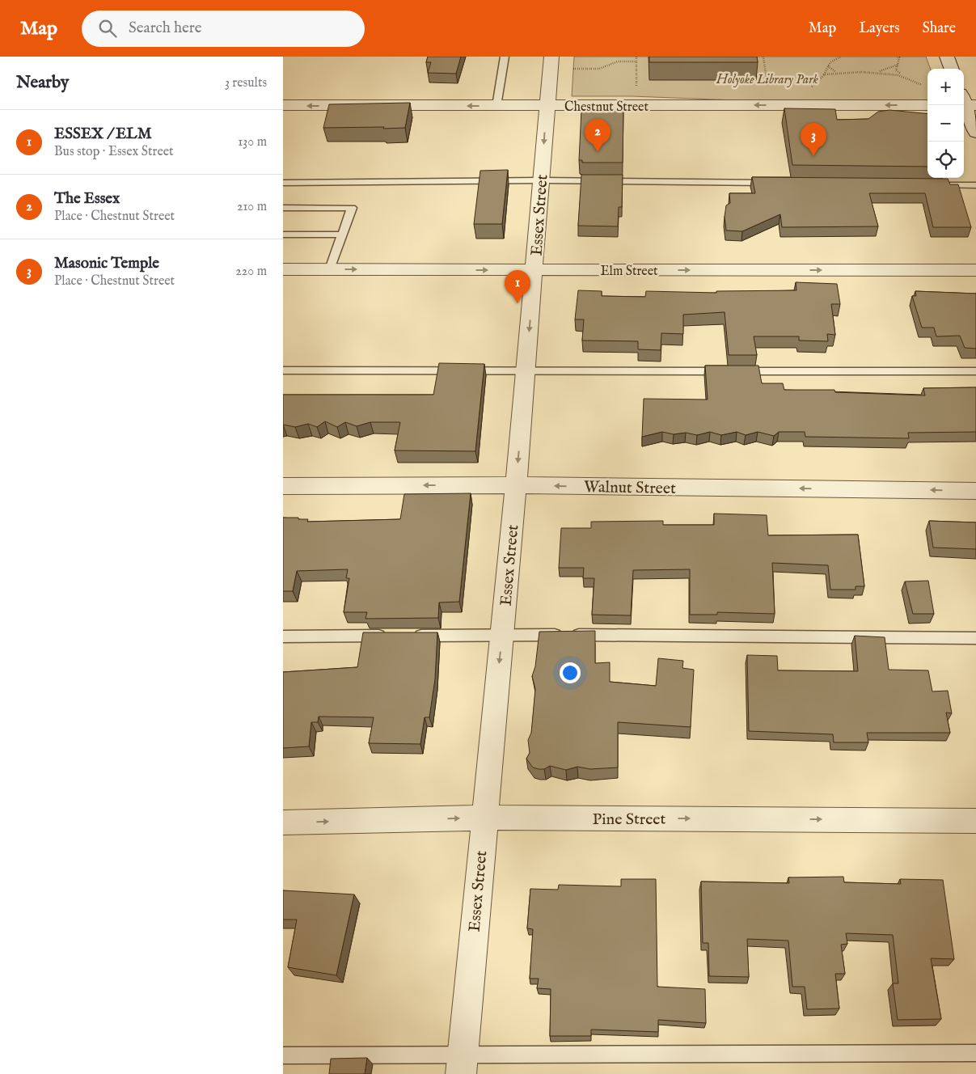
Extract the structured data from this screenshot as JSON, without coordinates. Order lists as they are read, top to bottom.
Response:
{
  "streets": {
    "street": [
      "Chestnut Street",
      "Essex Street",
      "Elm Street",
      "Walnut Street",
      "Pine Street"
    ]
  },
  "crossings": [
    ["Chestnut Street", "Essex Street"],
    ["Essex Street", "Elm Street"],
    ["Essex Street", "Walnut Street"],
    ["Essex Street", "Pine Street"]
  ],
  "one_way": [
    "Chestnut Street",
    "Essex Street",
    "Elm Street",
    "Walnut Street",
    "Pine Street"
  ],
  "parks": ["Holyoke Library Park"],
  "page": {
    "header": "Map",
    "search": "Search here",
    "nav": ["Map", "Layers", "Share"],
    "heading": ["Nearby", "3 results"],
    "map_buttons": ["+", "−"],
    "list": [
      {
        "mark": "1",
        "name": "ESSEX / ELM",
        "note": "Bus stop · Essex Street",
        "value": "130 m"
      },
      {
        "mark": "2",
        "name": "The Essex",
        "note": "Place · Chestnut Street",
        "value": "210 m"
      },
      {
        "mark": "3",
        "name": "Masonic Temple",
        "note": "Place · Chestnut Street",
        "value": "220 m"
      }
    ],
    "pins": ["2", "3", "1"]
  }
}
